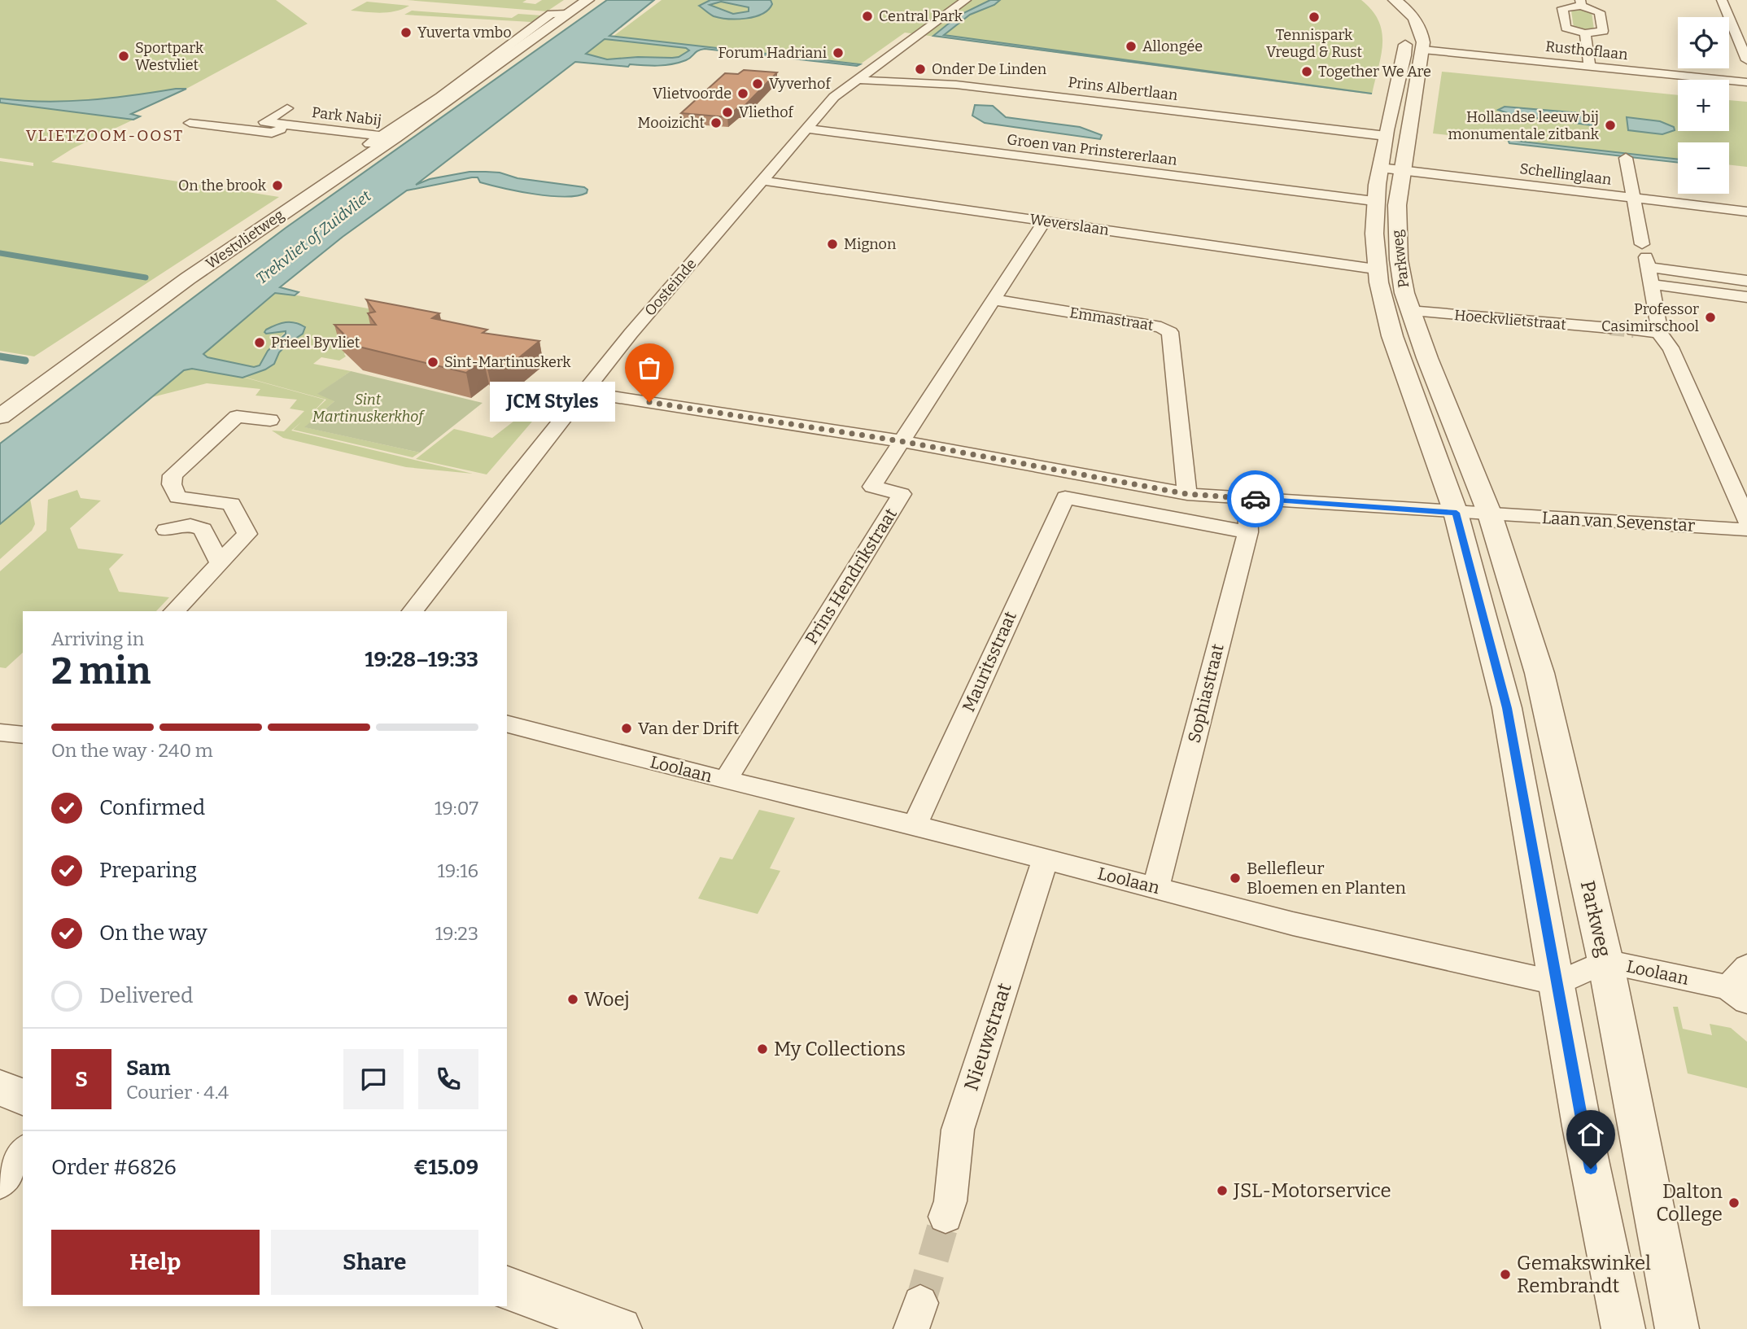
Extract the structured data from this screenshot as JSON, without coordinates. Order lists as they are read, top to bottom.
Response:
{
  "streets": {
    "street": [
      "Rusthoflaan",
      "Prins Albertlaan",
      "Park Nabij",
      "Groen van Prinstererlaan",
      "Schellinglaan",
      "Weverslaan",
      "Westvlietweg",
      "Parkweg",
      "Oosteinde",
      "Emmastraat",
      "Hoeckvlietstraat",
      "Laan van Sevenstar",
      "Prins Hendrikstraat",
      "Mauritsstraat",
      "Sophiastraat",
      "Loolaan",
      "Nieuwstraat"
    ]
  },
  "crossings": [
    ["Rusthoflaan", "Parkweg"],
    ["Prins Albertlaan", "Parkweg"],
    ["Prins Albertlaan", "Oosteinde"],
    ["Park Nabij", "Westvlietweg"],
    ["Groen van Prinstererlaan", "Parkweg"],
    ["Groen van Prinstererlaan", "Oosteinde"],
    ["Schellinglaan", "Parkweg"],
    ["Weverslaan", "Parkweg"],
    ["Weverslaan", "Oosteinde"],
    ["Weverslaan", "Prins Hendrikstraat"],
    ["Parkweg", "Hoeckvlietstraat"],
    ["Parkweg", "Laan van Sevenstar"],
    ["Parkweg", "Loolaan"],
    ["Emmastraat", "Prins Hendrikstraat"],
    ["Prins Hendrikstraat", "Loolaan"],
    ["Mauritsstraat", "Sophiastraat"],
    ["Mauritsstraat", "Loolaan"],
    ["Sophiastraat", "Loolaan"],
    ["Loolaan", "Nieuwstraat"]
  ],
  "districts": ["VLIETZOOM-OOST"],
  "water": ["Trekvliet of Zuidvliet"],
  "parks": ["Sint Martinuskerkhof"],
  "places": [
    "Central Park",
    "Tennispark Vreugd & Rust",
    "Yuverta vmbo",
    "Allongée",
    "Forum Hadriani",
    "Sportpark Westvliet",
    "Onder De Linden",
    "Together We Are",
    "Vyverhof",
    "Vlietvoorde",
    "Vliethof",
    "Mooizicht",
    "Hollandse leeuw bij monumentale zitbank",
    "On the brook",
    "Mignon",
    "Professor Casimirschool",
    "Prieel Byvliet",
    "Sint-Martinuskerk",
    "JCM Styles",
    "Van der Drift",
    "Bellefleur Bloemen en Planten",
    "Woej",
    "My Collections",
    "JSL-Motorservice",
    "Dalton College",
    "Gemakswinkel Rembrandt"
  ],
  "page": {
    "map_buttons": ["+", "−"],
    "bubble": "JCM Styles",
    "heading": ["2 min", "Arriving in", "19:28–19:33"],
    "panel": [
      "Sam",
      "Courier · 4.4",
      "Order #6826",
      "€15.09"
    ],
    "bar": "On the way · 240 m",
    "list": [
      ["Confirmed", "19:07"],
      ["Preparing", "19:16"],
      ["On the way", "19:23"],
      "Delivered"
    ],
    "round": "S",
    "buttons": ["Help", "Share"]
  }
}
